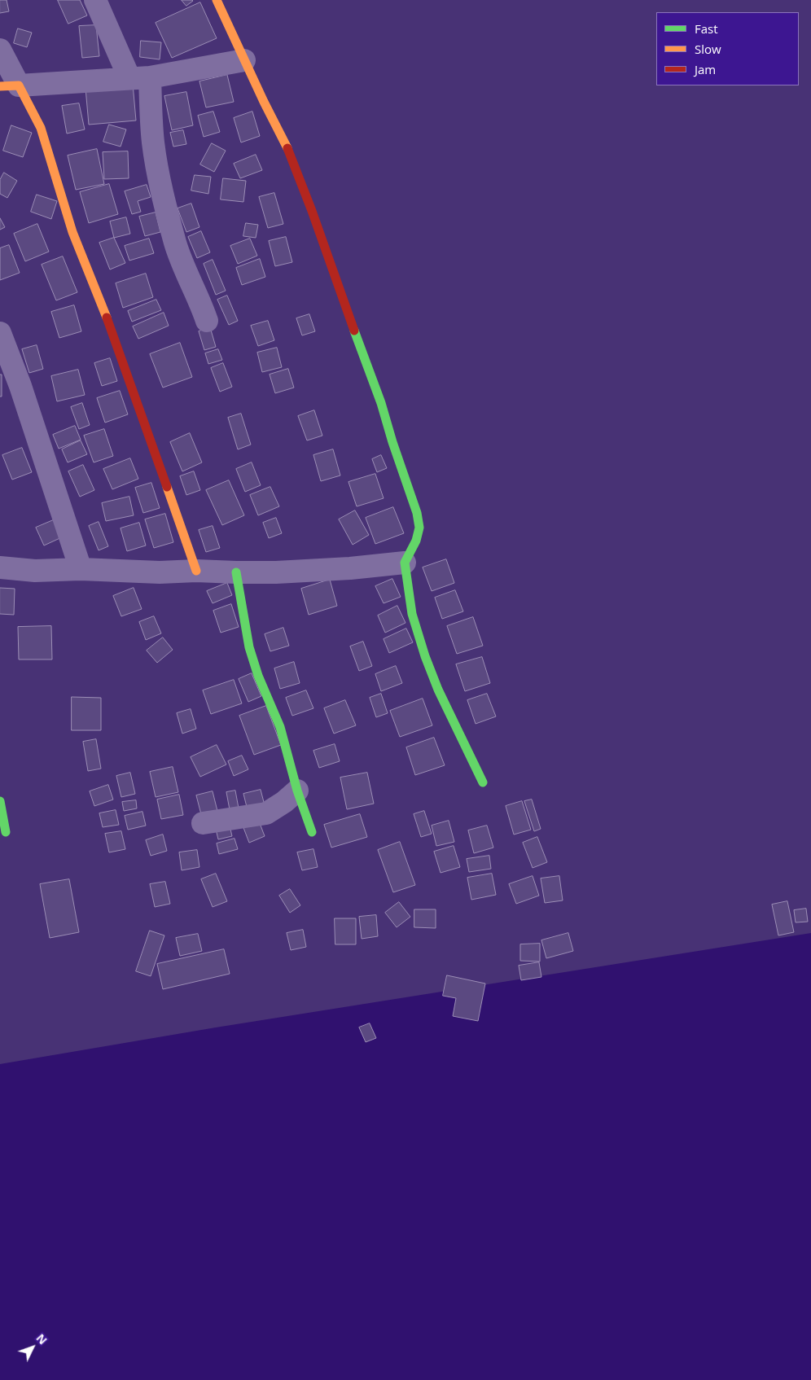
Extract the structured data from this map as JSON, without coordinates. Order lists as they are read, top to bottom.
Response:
{
  "legend": ["Fast", "Slow", "Jam"],
  "north": "top right"
}
